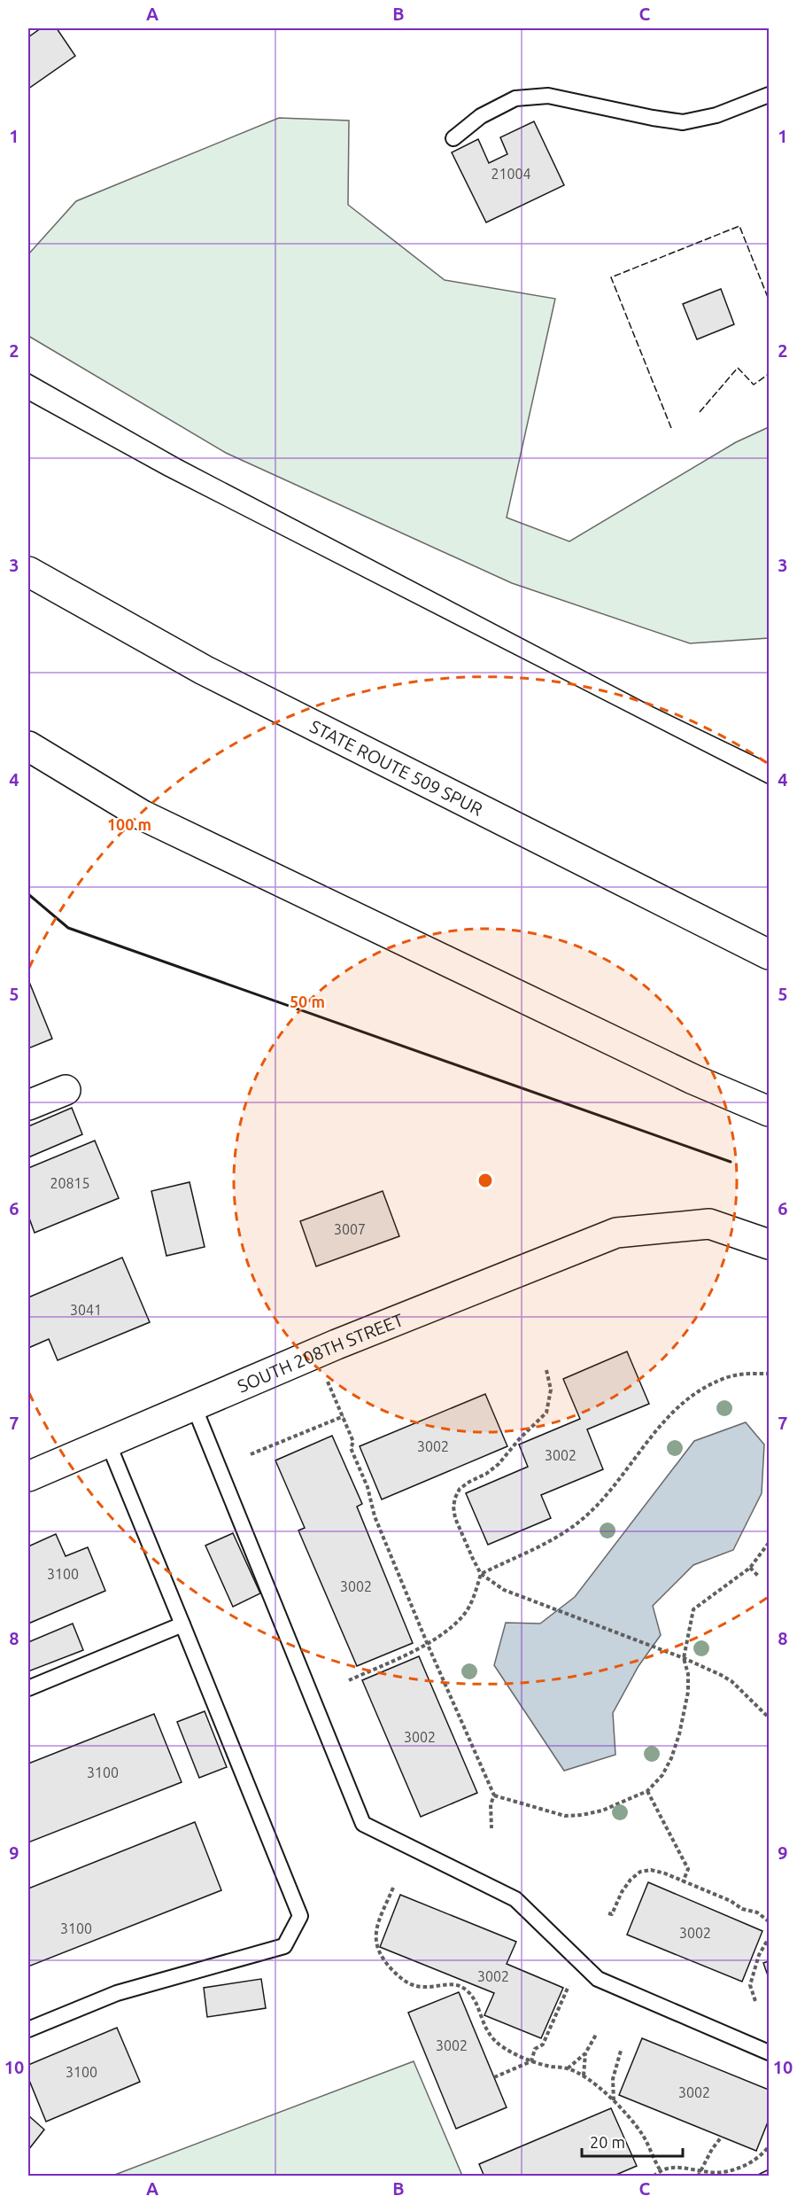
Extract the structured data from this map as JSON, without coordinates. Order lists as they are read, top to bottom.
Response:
{
  "streets": {
    "main road": ["STATE ROUTE 509 SPUR", "SOUTH 208TH STREET"]
  },
  "house_numbers": [
    "21004",
    "20815",
    "3007",
    "3041",
    "3002",
    "3002",
    "3100",
    "3002",
    "3002",
    "3100",
    "3100",
    "3002",
    "3002",
    "3002",
    "3100",
    "3002"
  ],
  "scale_bar": "20 m",
  "grid": {
    "columns": ["A", "B", "C"],
    "rows": [
      "1",
      "2",
      "3",
      "4",
      "5",
      "6",
      "7",
      "8",
      "9",
      "10"
    ]
  },
  "rings": ["100 m", "50 m"]
}
